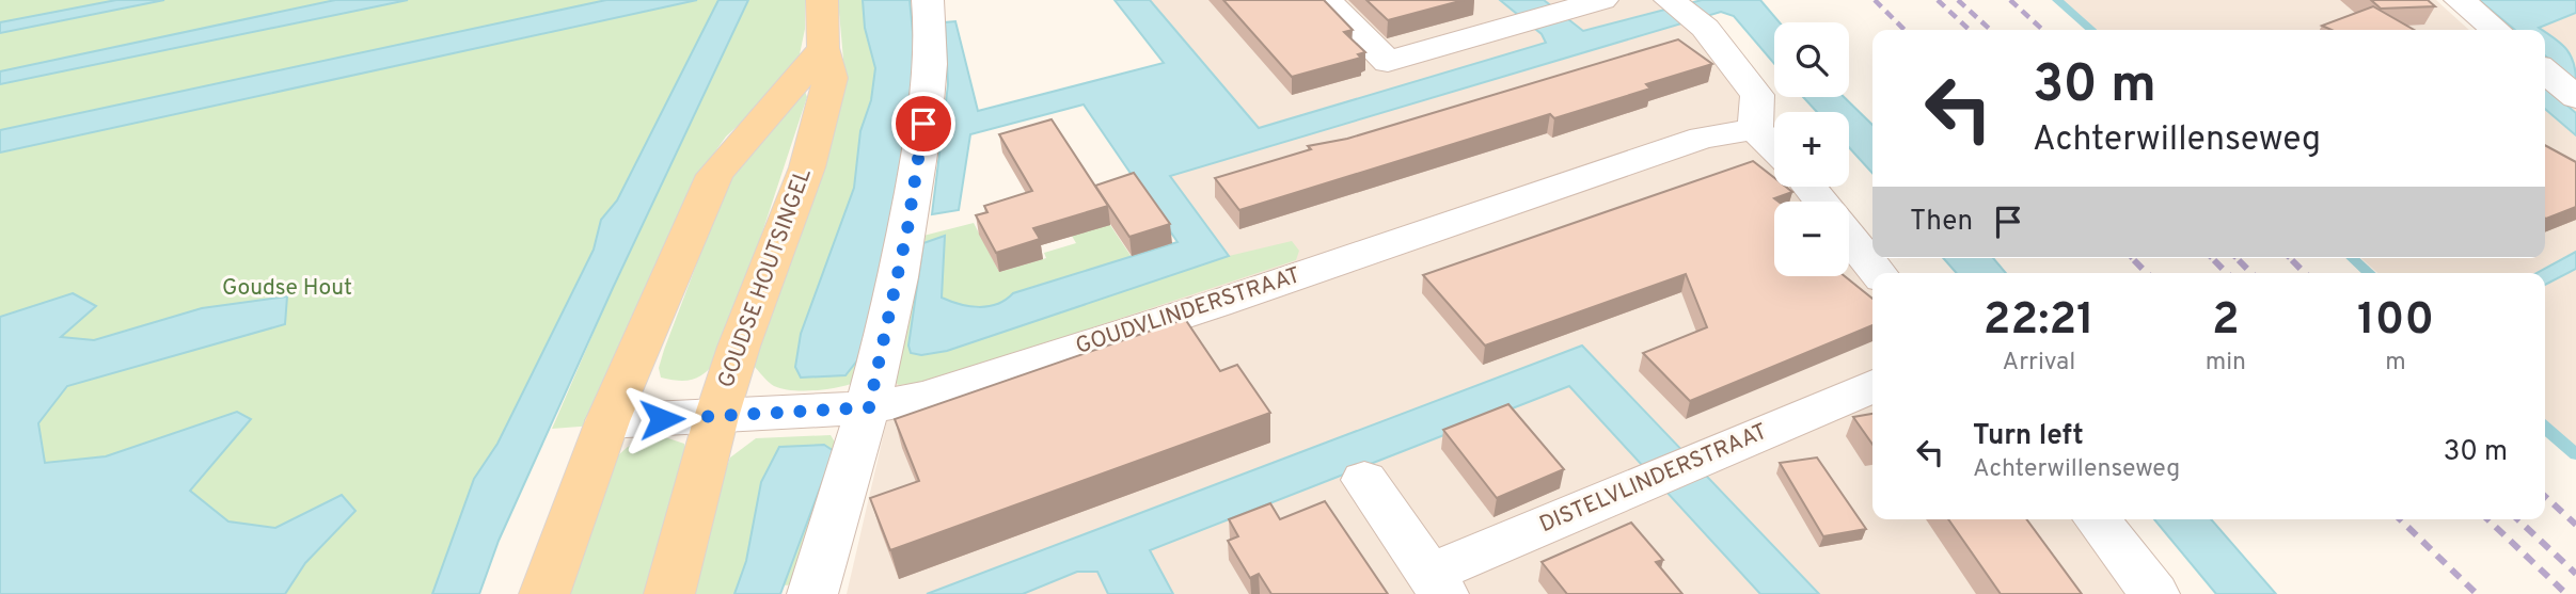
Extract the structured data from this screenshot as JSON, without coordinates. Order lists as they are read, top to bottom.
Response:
{
  "streets": {
    "main road": ["GOUDSE HOUTSINGEL"],
    "street": ["GOUDVLINDERSTRAAT", "DISTELVLINDERSTRAAT"]
  },
  "crossings": [
    ["GOUDSE HOUTSINGEL", "GOUDVLINDERSTRAAT"]
  ],
  "parks": ["Goudse Hout"],
  "page": {
    "map_buttons": ["+", "−"],
    "turn": ["30 m", "Achterwillenseweg"],
    "then": "Then",
    "eta": [
      "22:21",
      "Arrival",
      "2",
      "min",
      "100",
      "m"
    ],
    "list": [
      {
        "name": "Turn left",
        "note": "Achterwillenseweg",
        "value": "30 m"
      }
    ]
  }
}
